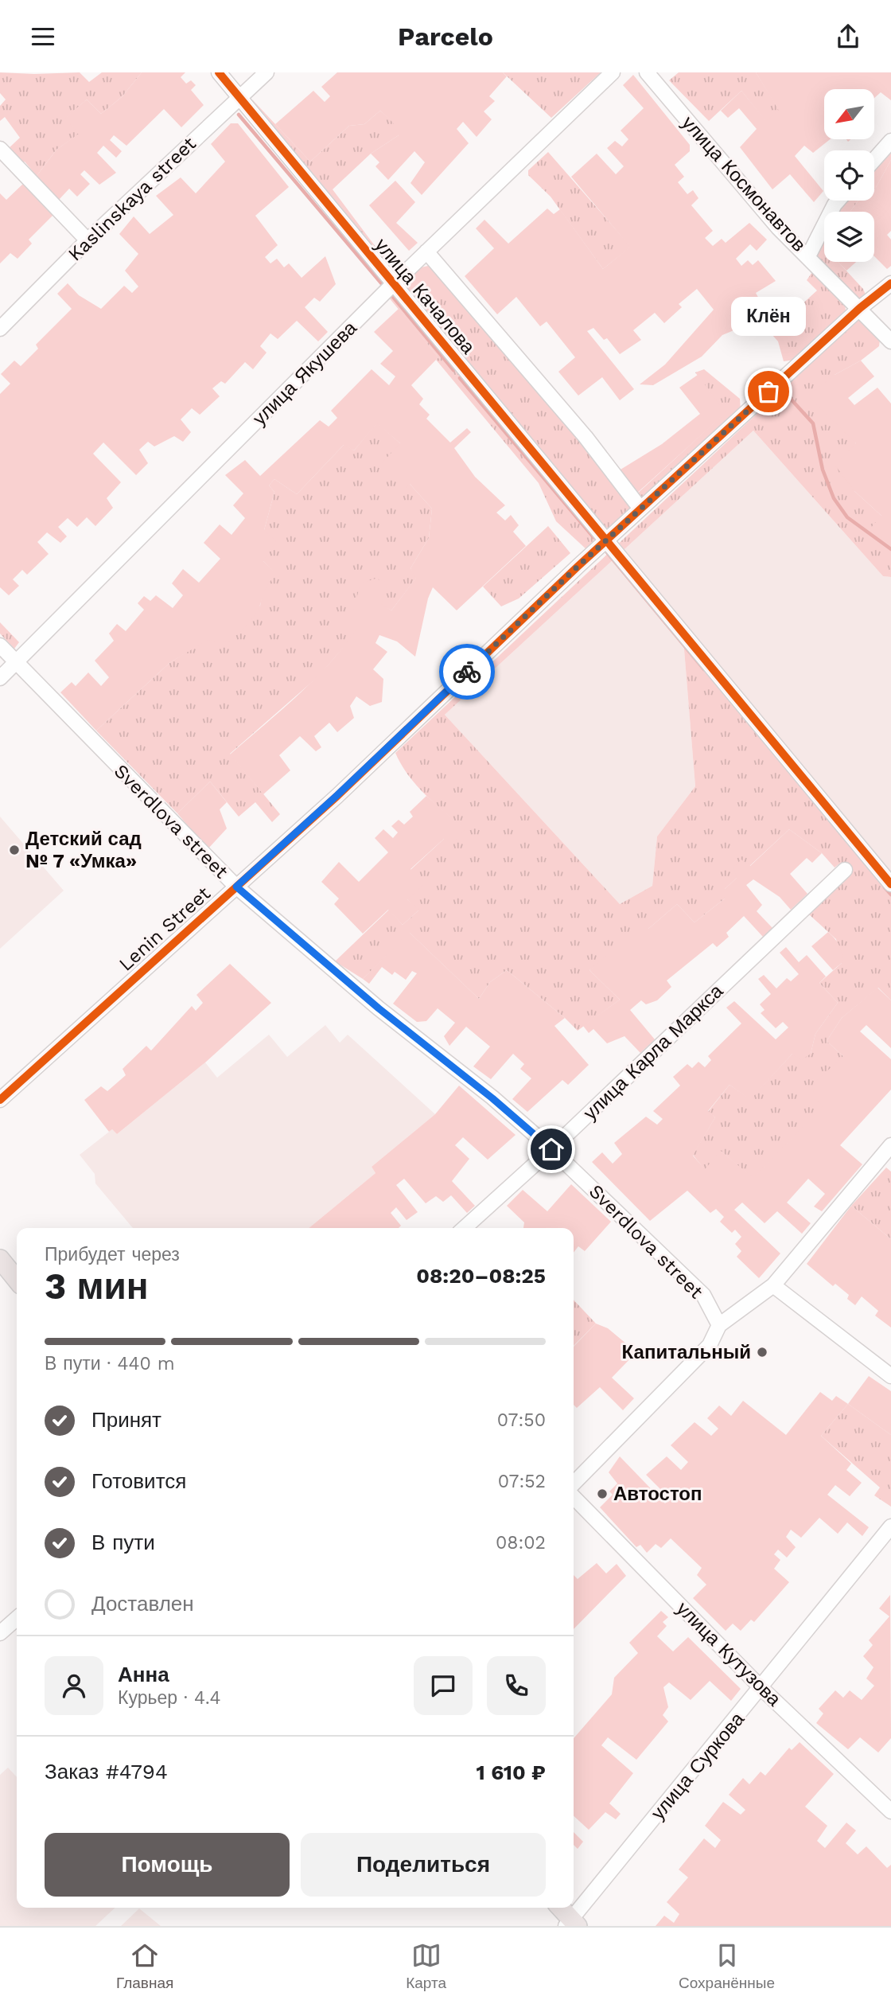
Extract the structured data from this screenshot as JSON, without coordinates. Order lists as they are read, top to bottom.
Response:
{
  "streets": {
    "street": [
      "улица Космонавтов",
      "Kaslinskaya street",
      "улица Качалова",
      "улица Якушева",
      "Sverdlova street",
      "Lenin Street",
      "улица Карла Маркса",
      "улица Кутузова",
      "улица Суркова"
    ]
  },
  "crossings": [
    ["улица Космонавтов", "Lenin Street"],
    ["Kaslinskaya street", "улица Качалова"],
    ["улица Качалова", "улица Якушева"],
    ["улица Качалова", "Lenin Street"],
    ["улица Якушева", "Sverdlova street"],
    ["Sverdlova street", "Lenin Street"],
    ["Sverdlova street", "улица Карла Маркса"],
    ["улица Кутузова", "улица Суркова"]
  ],
  "places": [
    "Клён",
    "Детский сад № 7 «Умка»",
    "Капитальный",
    "Автостоп"
  ],
  "north": "bottom left",
  "page": {
    "header": "Parcelo",
    "bubble": "Клён",
    "heading": ["3 мин", "Прибудет через", "08:20–08:25"],
    "panel": [
      "Анна",
      "Курьер · 4.4",
      "Заказ #4794",
      "1 610 ₽"
    ],
    "bar": "В пути · 440 m",
    "list": [
      ["Принят", "07:50"],
      ["Готовится", "07:52"],
      ["В пути", "08:02"],
      "Доставлен"
    ],
    "buttons": ["Помощь", "Поделиться"],
    "tabs": ["Главная", "Карта", "Сохранённые"]
  }
}
